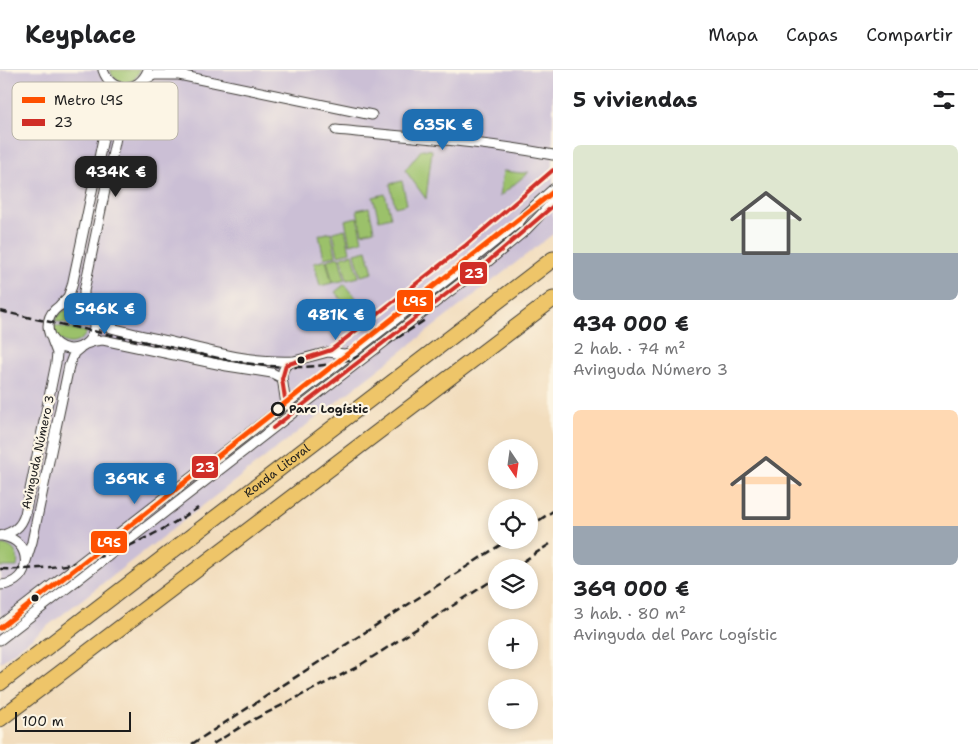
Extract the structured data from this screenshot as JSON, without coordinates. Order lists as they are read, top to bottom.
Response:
{
  "streets": {
    "highway": ["Ronda Litoral"],
    "street": ["Avinguda Número 3"]
  },
  "places": ["Parc Logístic"],
  "lines": ["transit line 23", "metro line L9S"],
  "legend": ["Metro L9S", "23"],
  "scale_bar": "100 m",
  "north": "bottom",
  "page": {
    "header": "Keyplace",
    "nav": ["Mapa", "Capas", "Compartir"],
    "heading": "5 viviendas",
    "price": [
      "635K €",
      "434K €",
      "546K €",
      "481K €",
      "369K €"
    ],
    "list": [
      {
        "name": "434 000 €",
        "note": "2 hab. · 74 m² · Avinguda Número 3"
      },
      {
        "name": "369 000 €",
        "note": "3 hab. · 80 m² · Avinguda del Parc Logístic"
      }
    ],
    "map_buttons": ["+", "−"],
    "scale": "100 m"
  }
}
